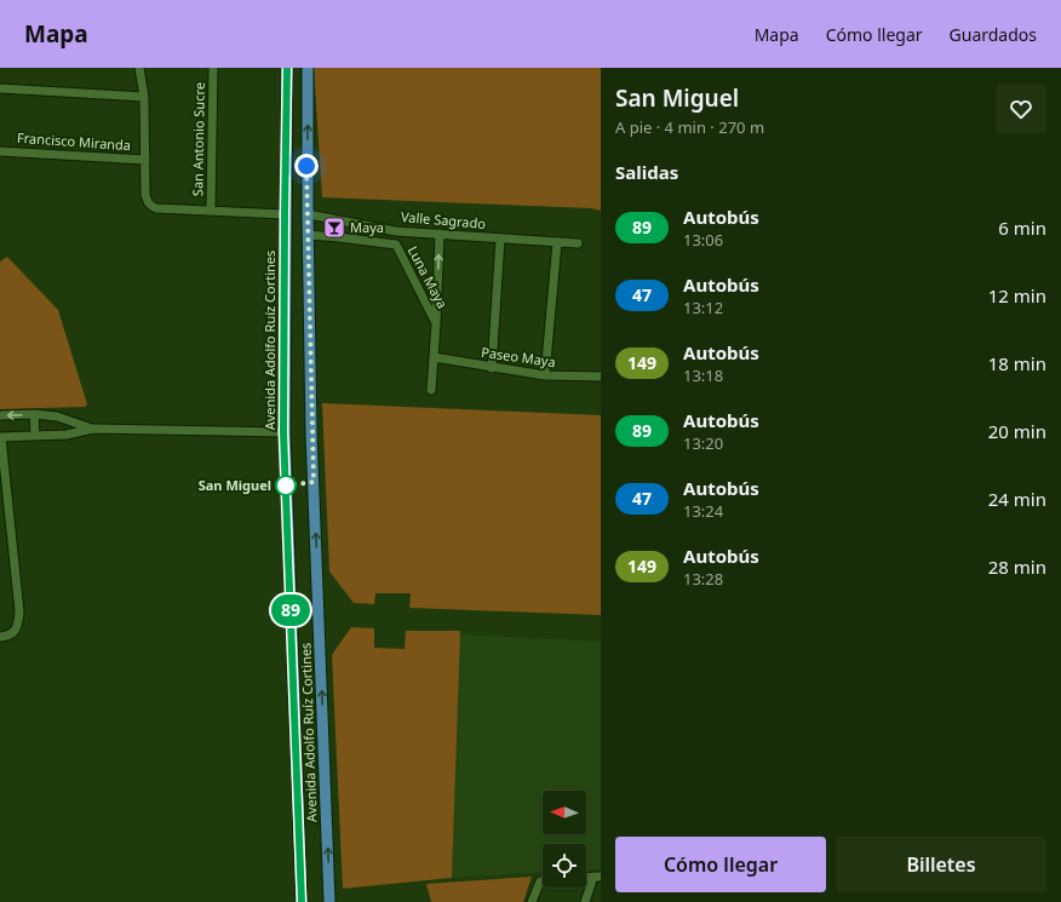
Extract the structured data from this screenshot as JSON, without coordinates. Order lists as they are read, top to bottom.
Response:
{
  "streets": {
    "main road": ["Avenida Adolfo Ruíz Cortines"],
    "street": [
      "San Antonio Sucre",
      "Francisco Miranda",
      "Valle Sagrado",
      "Luna Maya",
      "Paseo Maya"
    ]
  },
  "crossings": [
    ["Valle Sagrado", "Luna Maya"],
    ["Valle Sagrado", "Avenida Adolfo Ruíz Cortines"],
    ["Luna Maya", "Avenida Adolfo Ruíz Cortines"],
    ["Luna Maya", "Paseo Maya"]
  ],
  "places": {
    "bar": ["Maya"],
    "other": ["San Miguel"]
  },
  "lines": ["bus line 89"],
  "north": "left",
  "page": {
    "header": "Mapa",
    "nav": ["Mapa", "Cómo llegar", "Guardados"],
    "on_map": "89",
    "heading": [
      ["San Miguel", "A pie · 4 min · 270 m"],
      "Salidas"
    ],
    "list": [
      {
        "mark": "89",
        "name": "Autobús",
        "note": "13:06",
        "value": "6 min"
      },
      {
        "mark": "47",
        "name": "Autobús",
        "note": "13:12",
        "value": "12 min"
      },
      {
        "mark": "149",
        "name": "Autobús",
        "note": "13:18",
        "value": "18 min"
      },
      {
        "mark": "89",
        "name": "Autobús",
        "note": "13:20",
        "value": "20 min"
      },
      {
        "mark": "47",
        "name": "Autobús",
        "note": "13:24",
        "value": "24 min"
      },
      {
        "mark": "149",
        "name": "Autobús",
        "note": "13:28",
        "value": "28 min"
      }
    ],
    "buttons": ["Cómo llegar", "Billetes"]
  }
}
